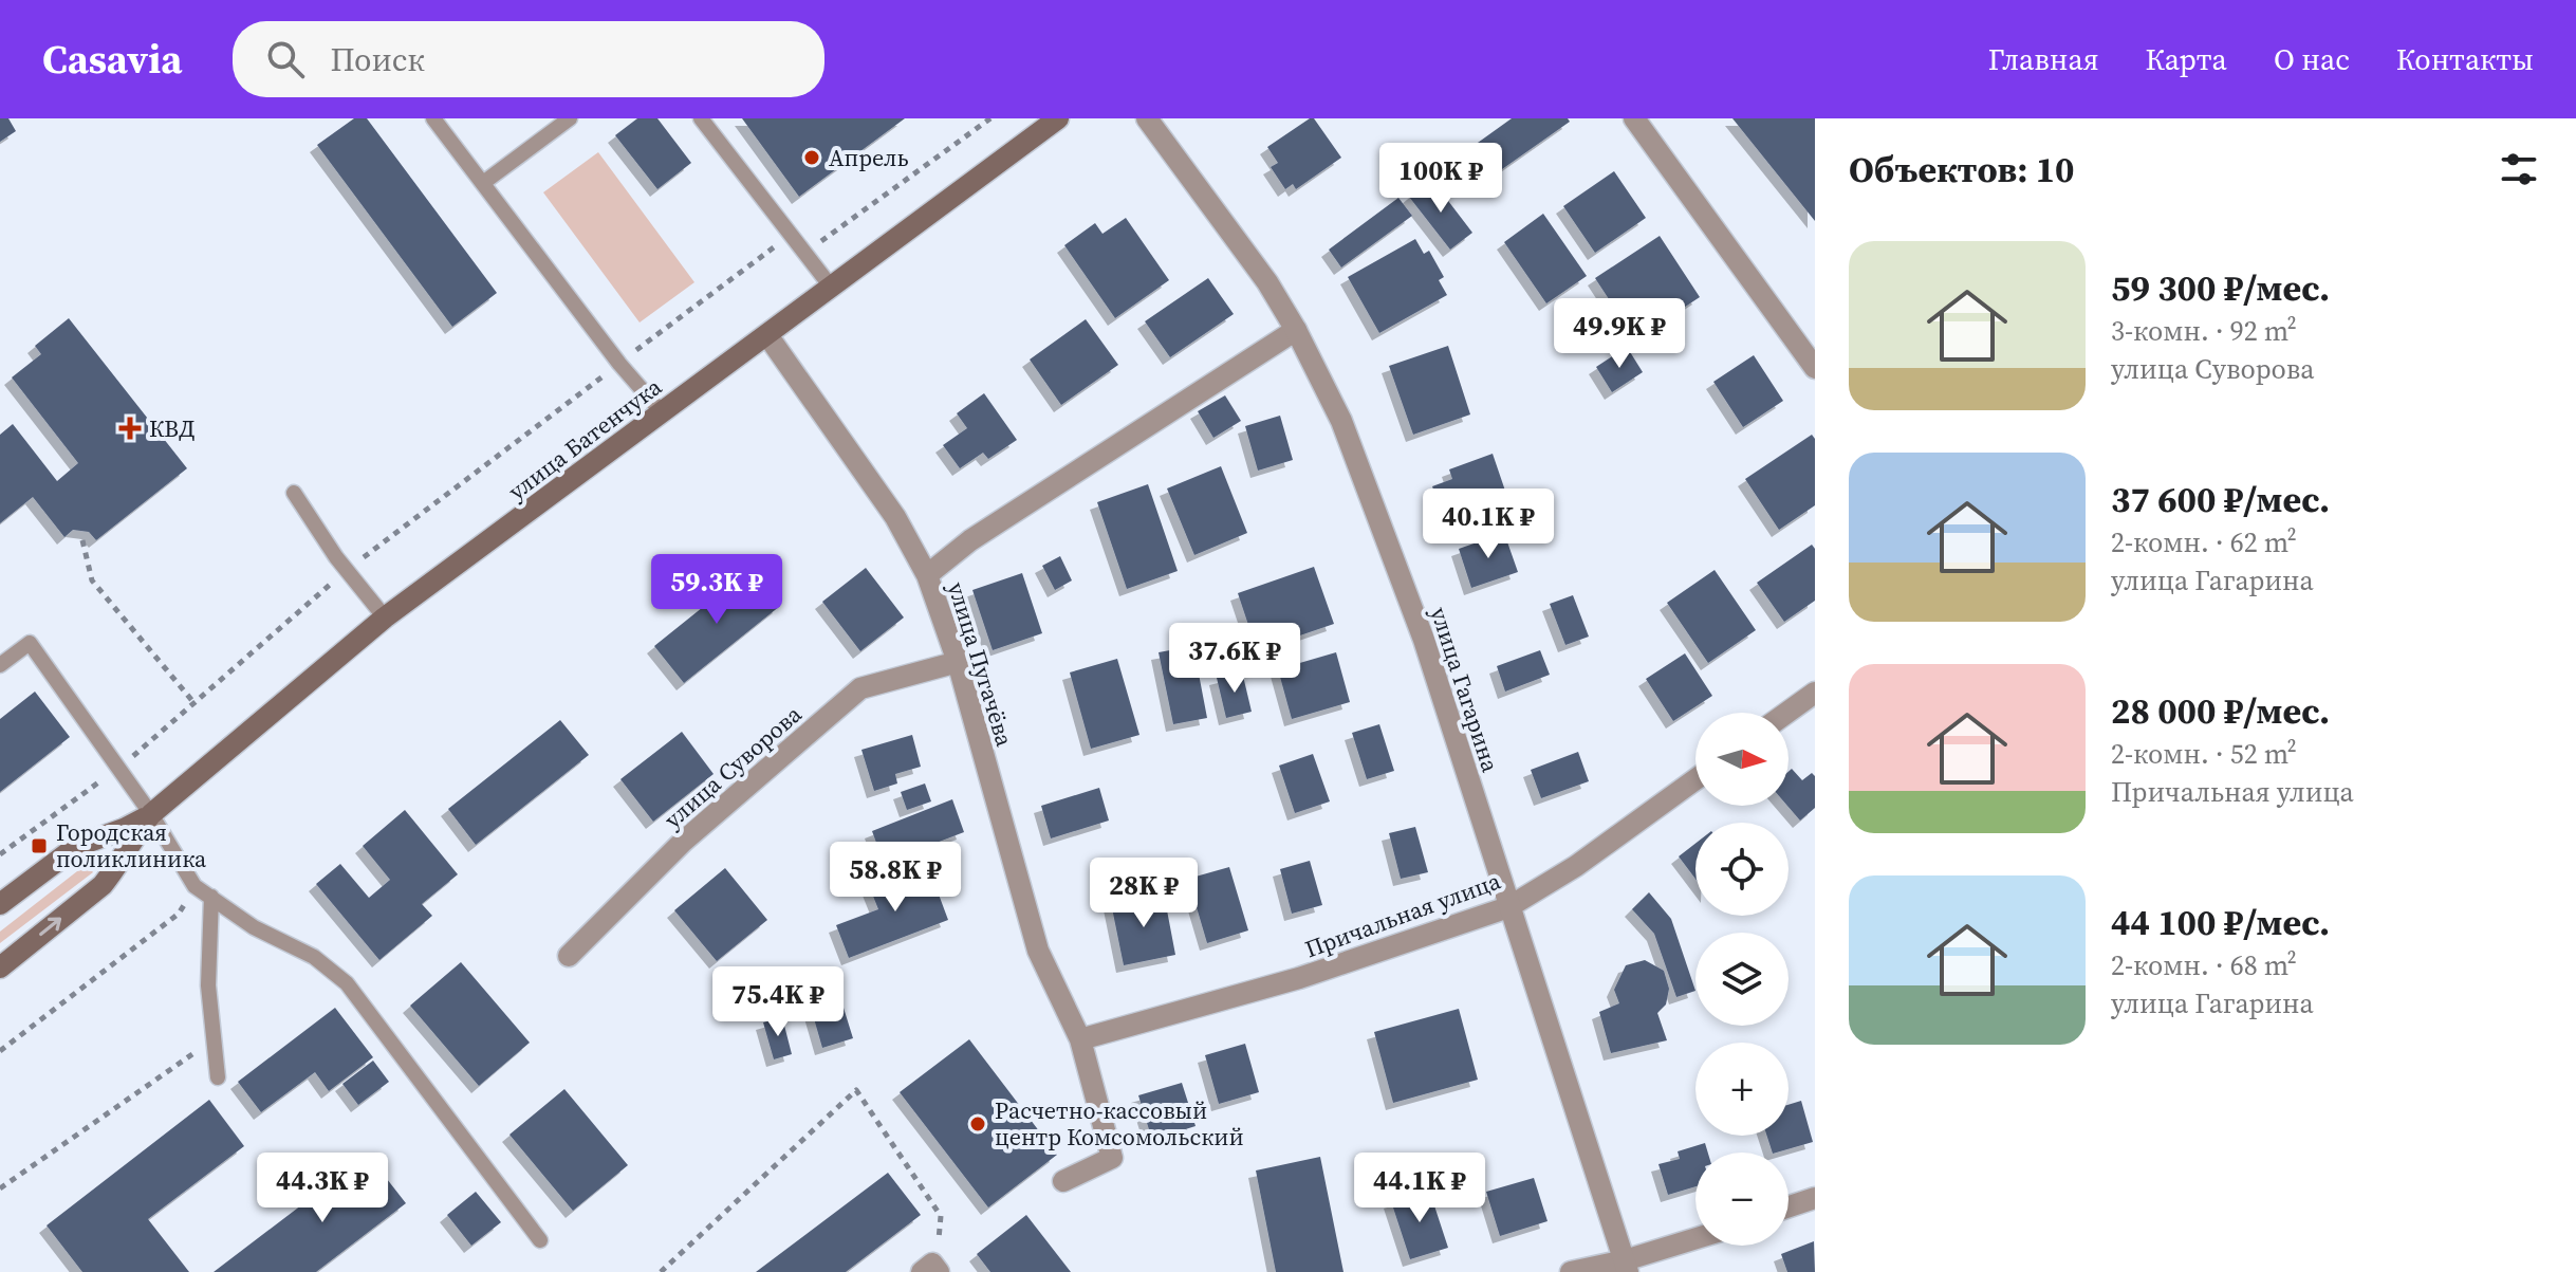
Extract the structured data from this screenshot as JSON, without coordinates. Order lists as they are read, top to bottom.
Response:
{
  "streets": {
    "main road": ["улица Батенчука"],
    "street": [
      "улица Пугачёва",
      "улица Гагарина",
      "улица Суворова",
      "Причальная улица"
    ]
  },
  "crossings": [
    ["улица Батенчука", "улица Пугачёва"],
    ["улица Пугачёва", "улица Суворова"],
    ["улица Пугачёва", "Причальная улица"],
    ["улица Гагарина", "Причальная улица"]
  ],
  "places": {
    "other": ["Апрель", "Расчетно-кассовый центр Комсомольский"],
    "health": ["КВД"],
    "transit": ["Городская поликлиника"]
  },
  "north": "right",
  "page": {
    "header": "Casavia",
    "search": "Поиск",
    "nav": [
      "Главная",
      "Карта",
      "О нас",
      "Контакты"
    ],
    "heading": "Объектов: 10",
    "price": [
      "100K ₽",
      "49.9K ₽",
      "40.1K ₽",
      "59.3K ₽",
      "37.6K ₽",
      "58.8K ₽",
      "28K ₽",
      "75.4K ₽",
      "44.3K ₽",
      "44.1K ₽"
    ],
    "list": [
      {
        "name": "59 300 ₽/мес.",
        "note": "3-комн. · 92 m² · улица Суворова"
      },
      {
        "name": "37 600 ₽/мес.",
        "note": "2-комн. · 62 m² · улица Гагарина"
      },
      {
        "name": "28 000 ₽/мес.",
        "note": "2-комн. · 52 m² · Причальная улица"
      },
      {
        "name": "44 100 ₽/мес.",
        "note": "2-комн. · 68 m² · улица Гагарина"
      }
    ],
    "map_buttons": ["+", "−"]
  }
}
